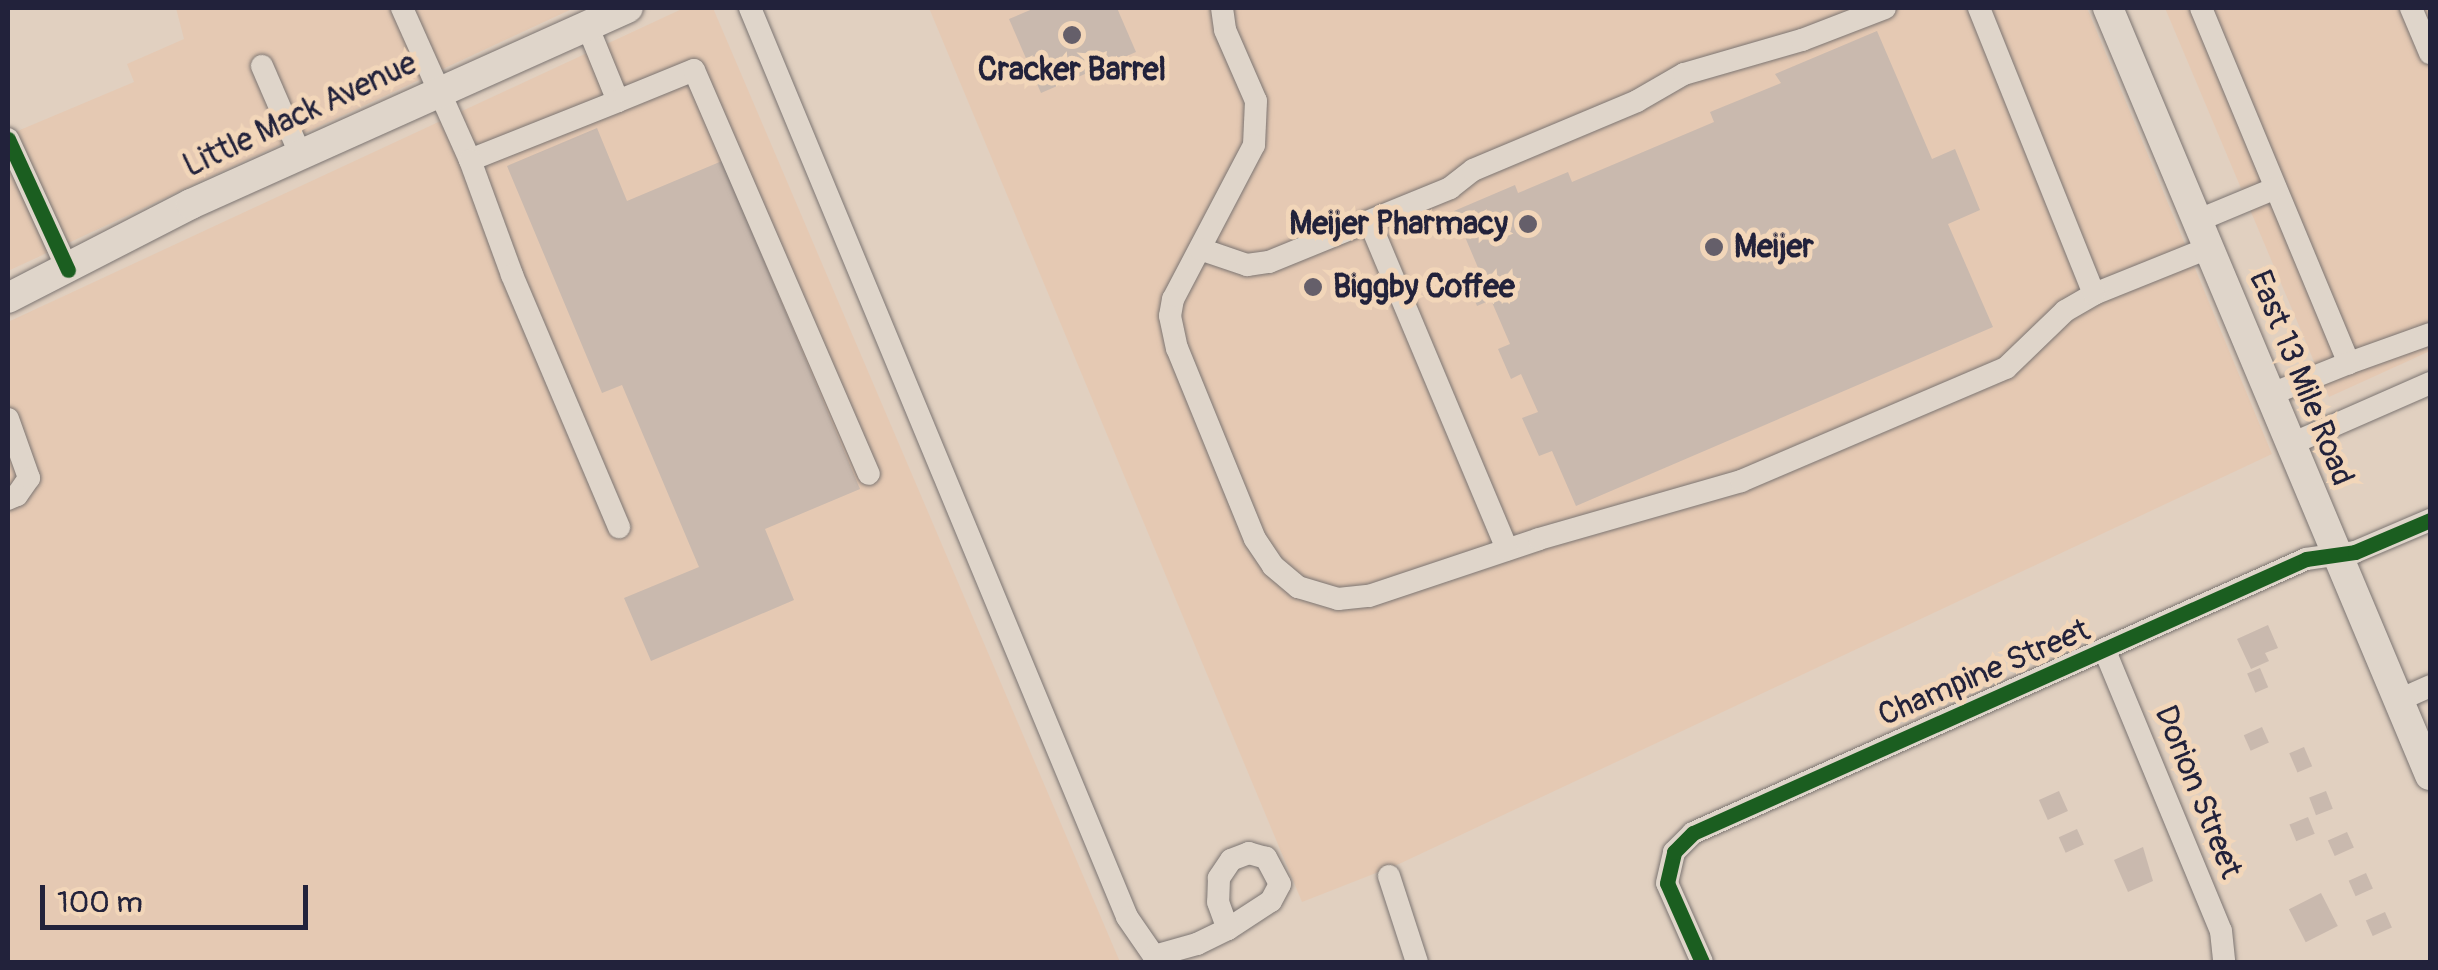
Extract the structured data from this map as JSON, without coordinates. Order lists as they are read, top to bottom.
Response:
{
  "streets": {
    "main road": ["Little Mack Avenue", "East 13 Mile Road"],
    "street": ["Champine Street", "Dorion Street"]
  },
  "crossings": [
    ["East 13 Mile Road", "Champine Street"],
    ["Champine Street", "Dorion Street"]
  ],
  "places": [
    "Cracker Barrel",
    "Meijer Pharmacy",
    "Meijer",
    "Biggby Coffee"
  ],
  "scale_bar": "100 m"
}
